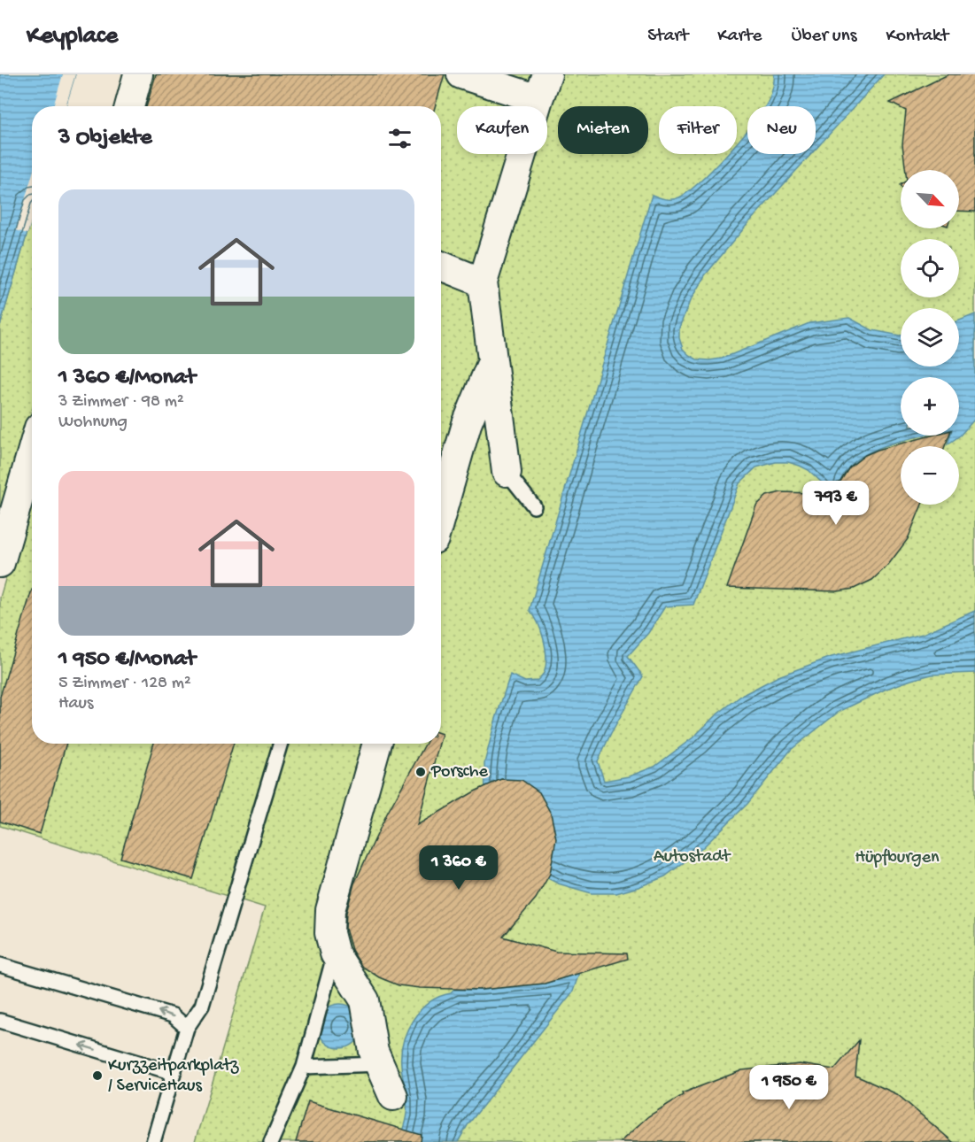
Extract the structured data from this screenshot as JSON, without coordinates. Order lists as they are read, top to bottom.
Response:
{
  "parks": ["Autostadt", "Hüpfburgen"],
  "places": ["Porsche", "Kurzzeitparkplatz / ServiceHaus"],
  "north": "bottom right",
  "page": {
    "header": "Keyplace",
    "nav": [
      "Start",
      "Karte",
      "Über uns",
      "Kontakt"
    ],
    "chip": [
      "Kaufen",
      "Mieten",
      "Filter",
      "Neu"
    ],
    "heading": "3 Objekte",
    "map_buttons": ["+", "−"],
    "list": [
      {
        "name": "1 360 €/Monat",
        "note": "3 Zimmer · 98 m² · Wohnung"
      },
      {
        "name": "1 950 €/Monat",
        "note": "5 Zimmer · 128 m² · Haus"
      }
    ],
    "price": ["793 €", "1 360 €", "1 950 €"]
  }
}
